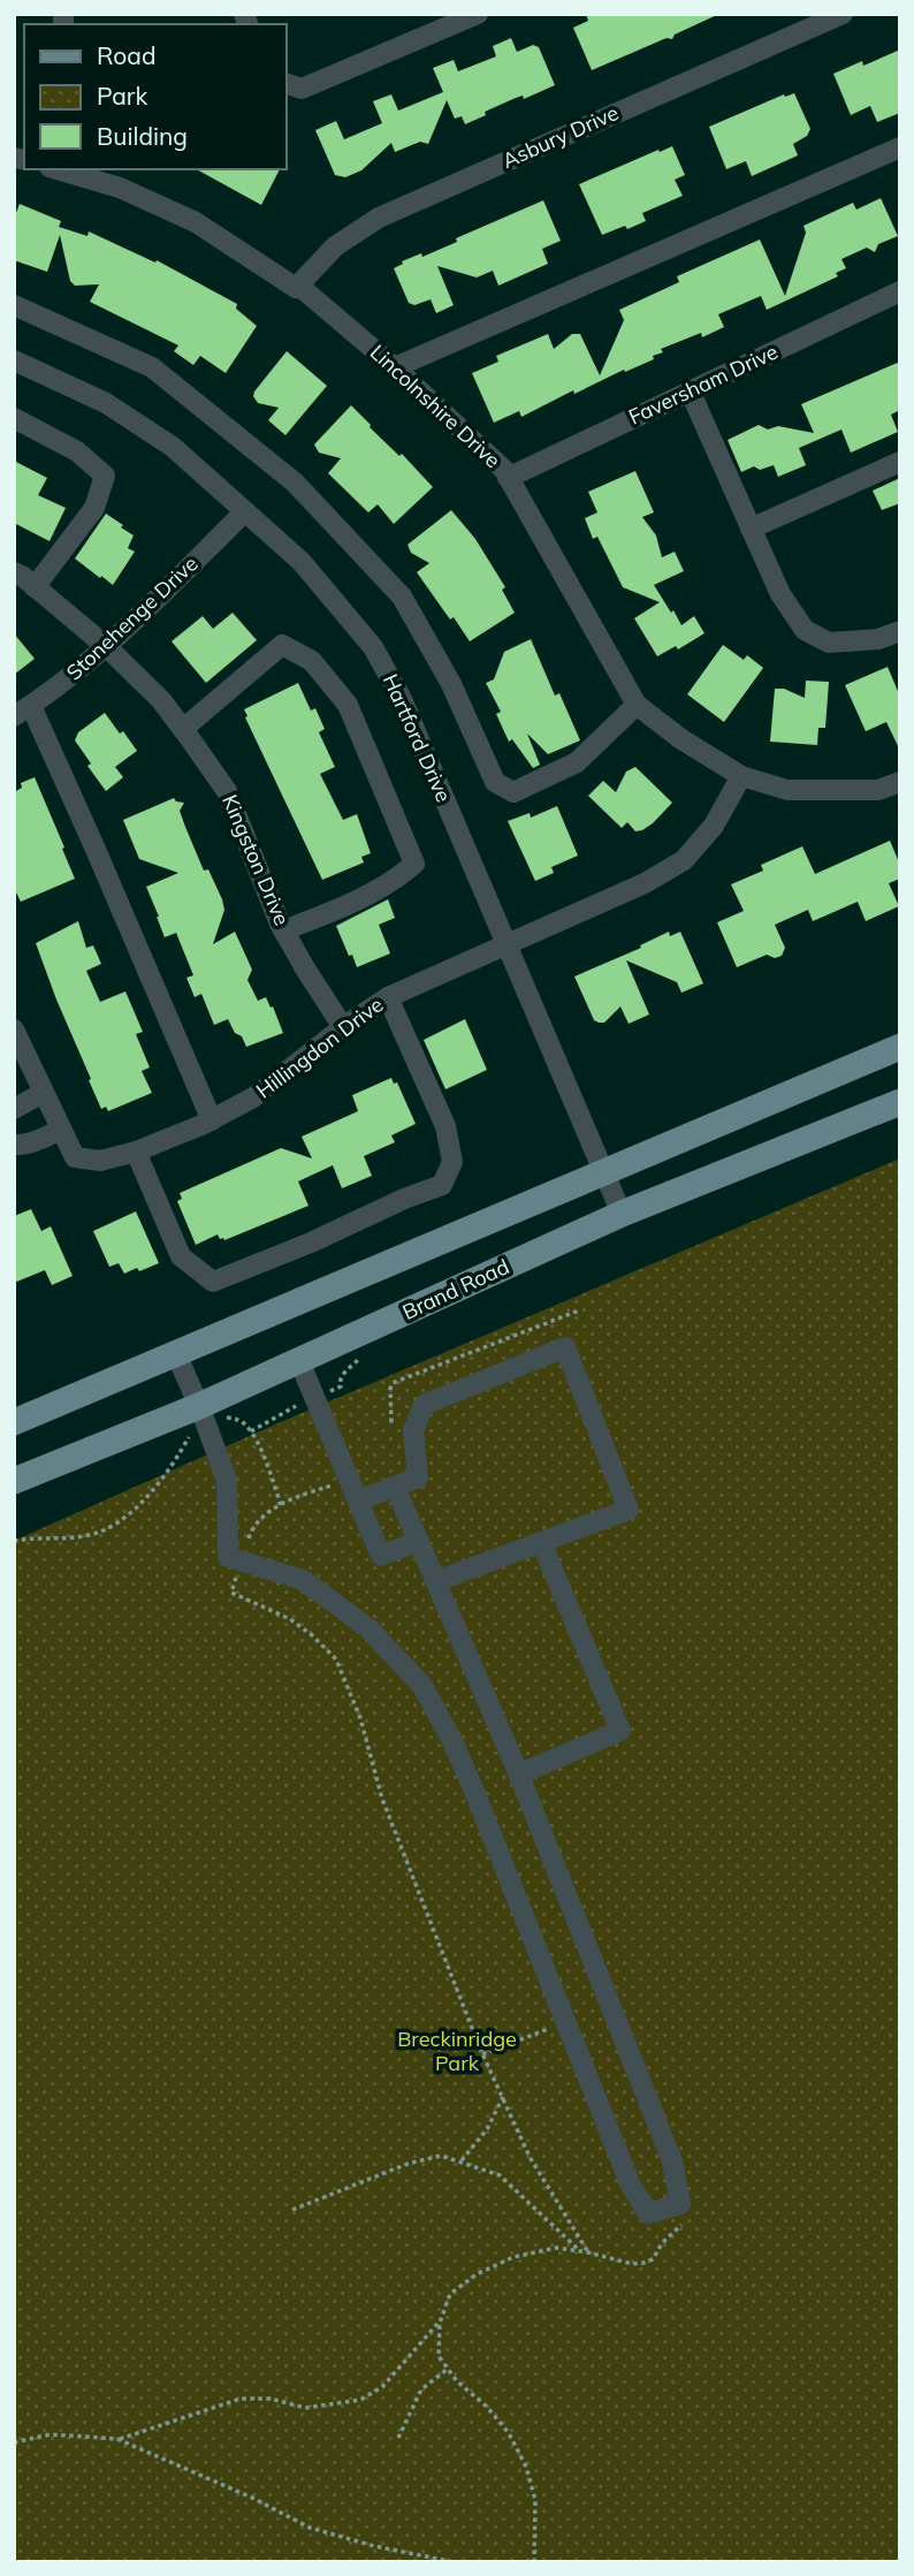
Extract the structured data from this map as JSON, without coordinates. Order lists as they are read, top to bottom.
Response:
{
  "streets": {
    "main road": ["Brand Road"],
    "street": [
      "Asbury Drive",
      "Faversham Drive",
      "Lincolnshire Drive",
      "Stonehenge Drive",
      "Hartford Drive",
      "Kingston Drive",
      "Hillingdon Drive"
    ]
  },
  "crossings": [
    ["Asbury Drive", "Lincolnshire Drive"],
    ["Faversham Drive", "Lincolnshire Drive"],
    ["Lincolnshire Drive", "Hillingdon Drive"],
    ["Stonehenge Drive", "Hartford Drive"],
    ["Stonehenge Drive", "Kingston Drive"],
    ["Hartford Drive", "Hillingdon Drive"],
    ["Hartford Drive", "Brand Road"],
    ["Kingston Drive", "Hillingdon Drive"]
  ],
  "parks": ["Breckinridge Park"],
  "legend": ["Road", "Park", "Building"]
}
